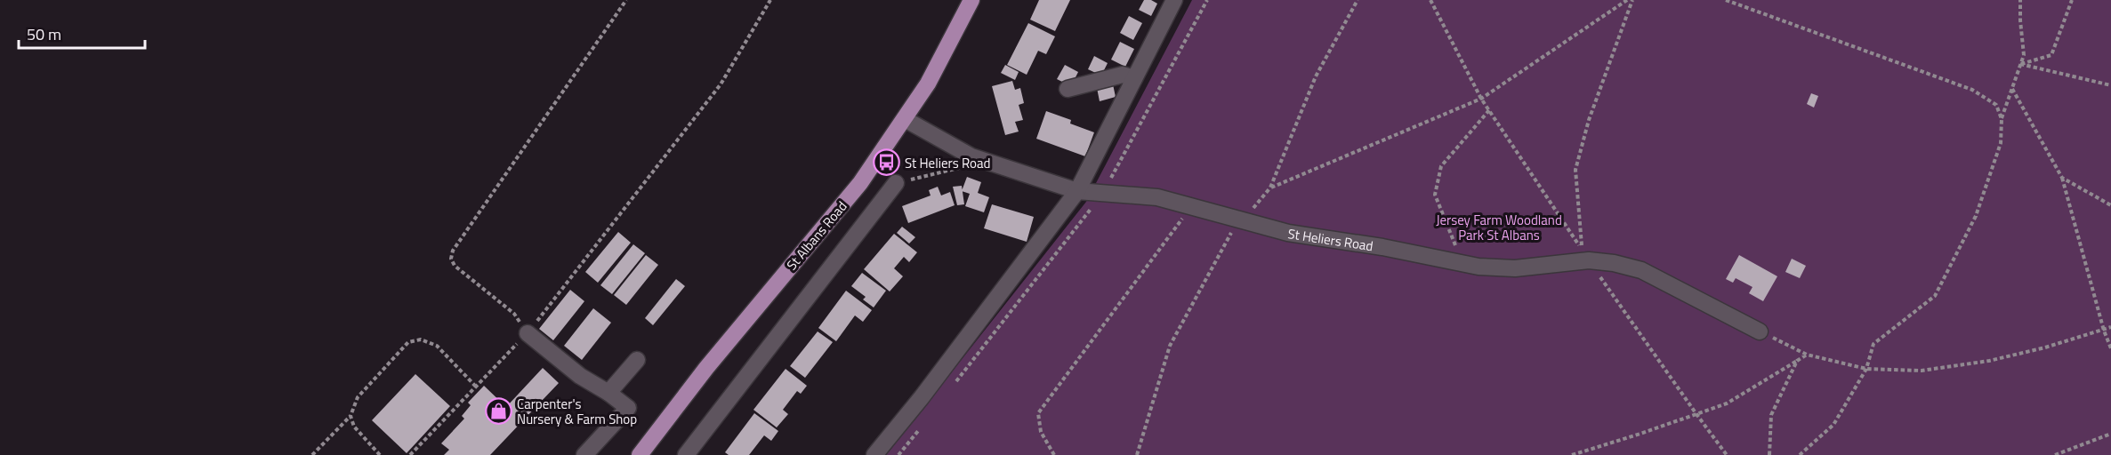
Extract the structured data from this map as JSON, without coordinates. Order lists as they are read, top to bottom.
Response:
{
  "streets": {
    "main road": ["St Albans Road"],
    "street": ["St Heliers Road"]
  },
  "crossings": [
    ["St Albans Road", "St Heliers Road"]
  ],
  "parks": ["Jersey Farm Woodland Park St Albans"],
  "places": {
    "bus stop": ["St Heliers Road"],
    "shop": ["Carpenter's Nursery & Farm Shop"]
  },
  "scale_bar": "50 m"
}
